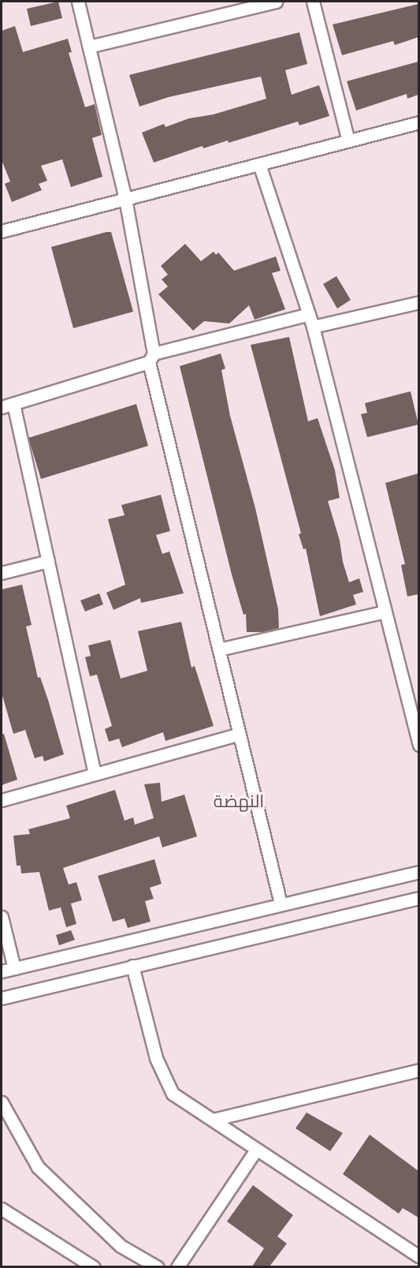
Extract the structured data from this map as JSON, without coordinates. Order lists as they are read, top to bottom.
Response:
{
  "districts": ["النهضة"]
}
